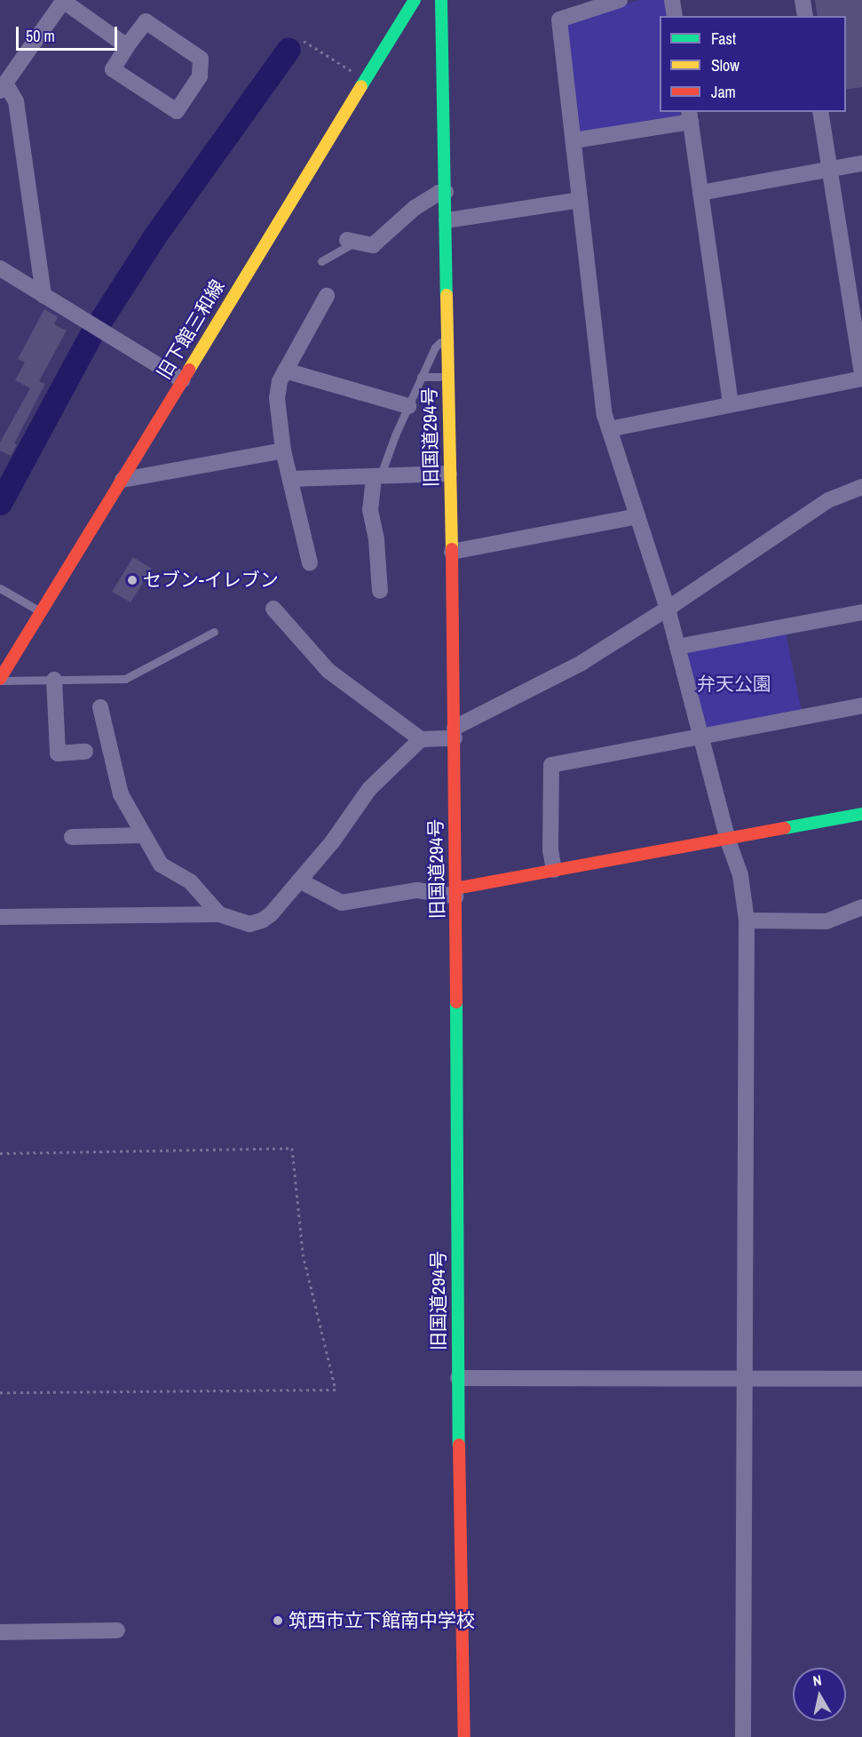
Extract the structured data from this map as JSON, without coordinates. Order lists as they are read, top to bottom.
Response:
{
  "streets": {
    "street": ["旧下館三和線", "旧国道294号"]
  },
  "parks": ["弁天公園"],
  "places": ["セブン-イレブン", "筑西市立下館南中学校"],
  "legend": ["Fast", "Slow", "Jam"],
  "scale_bar": "50 m",
  "north": "top"
}
